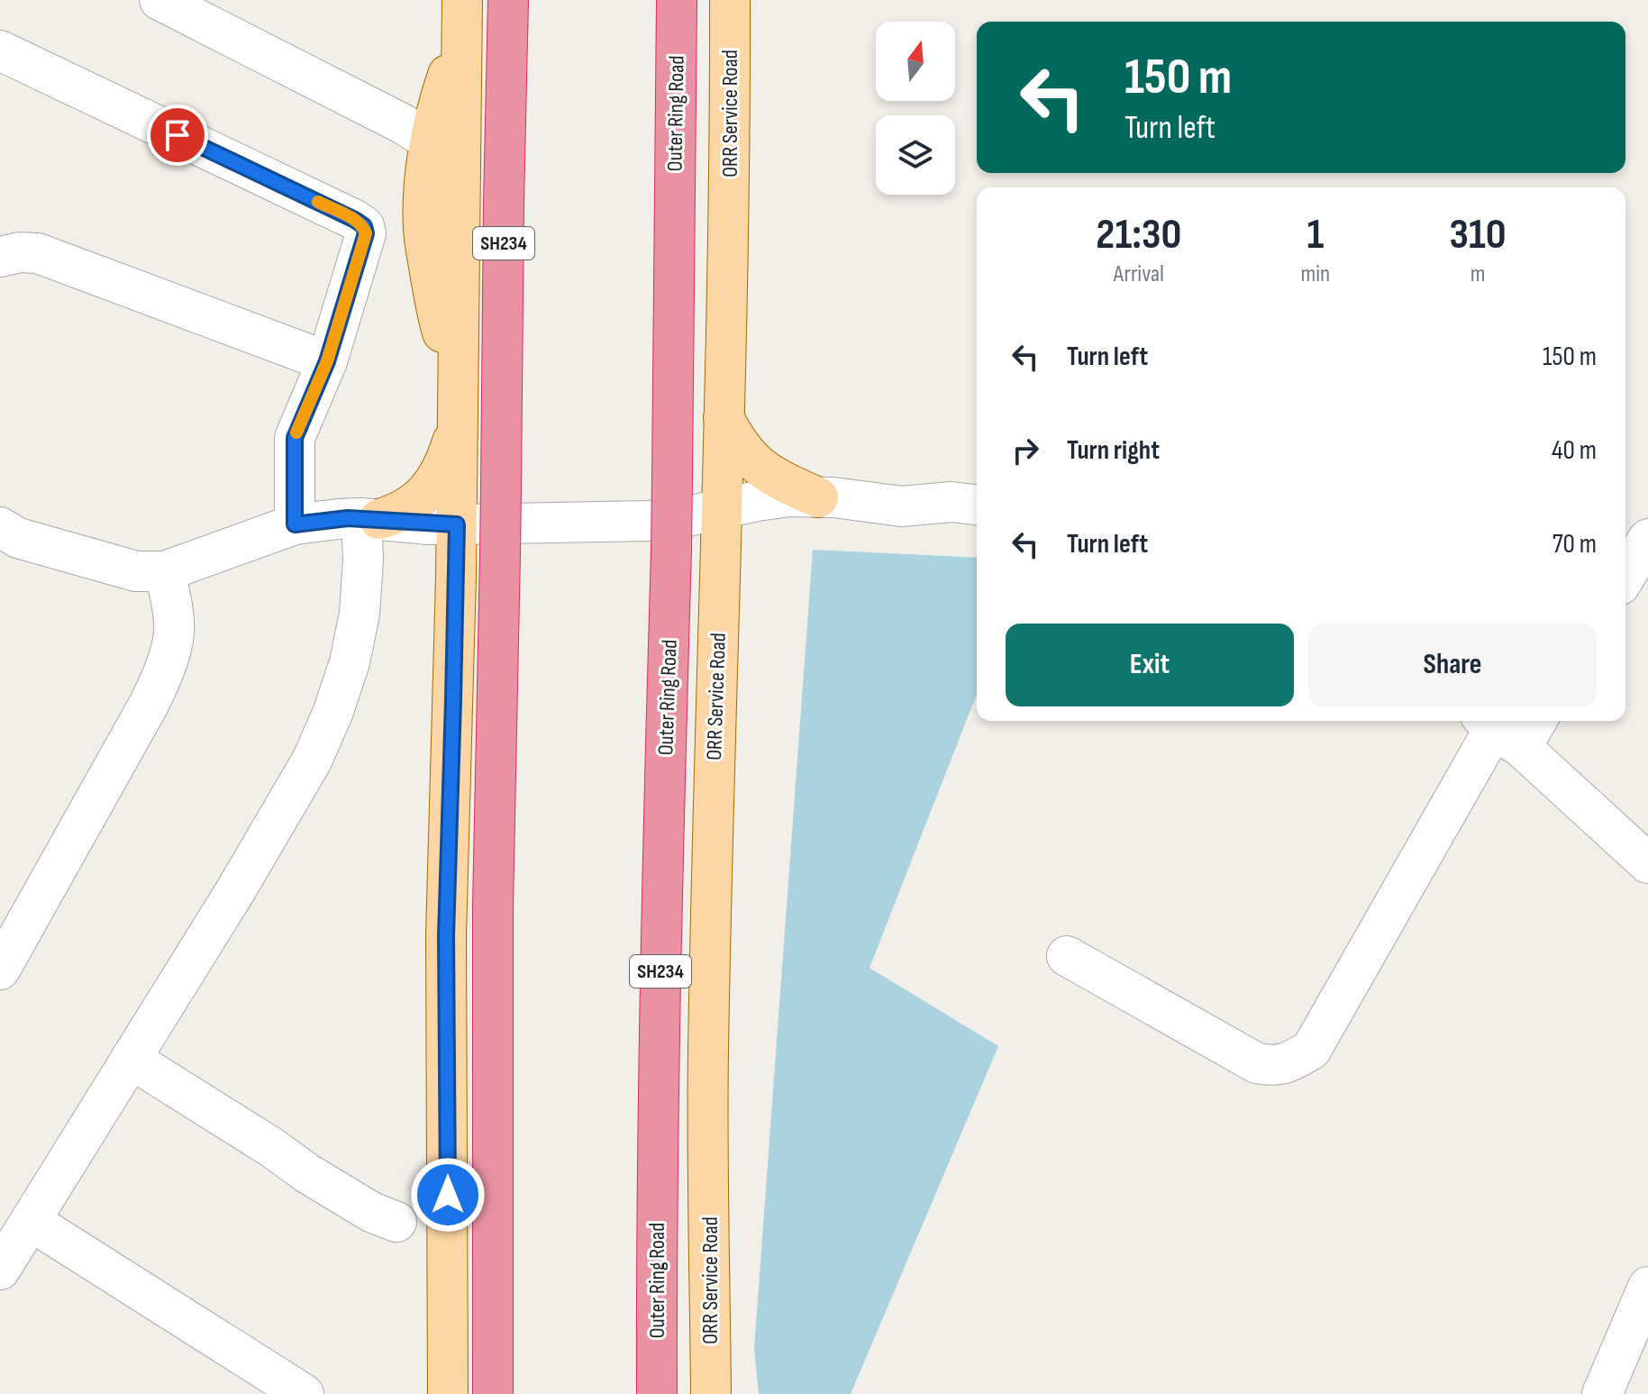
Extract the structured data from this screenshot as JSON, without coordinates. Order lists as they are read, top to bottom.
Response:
{
  "streets": {
    "highway": ["Outer Ring Road", "SH234"],
    "main road": ["ORR Service Road"]
  },
  "north": "top",
  "page": {
    "turn": ["150 m", "Turn left"],
    "eta": [
      "21:30",
      "Arrival",
      "1",
      "min",
      "310",
      "m"
    ],
    "list": [
      {
        "name": "Turn left",
        "value": "150 m"
      },
      {
        "name": "Turn right",
        "value": "40 m"
      },
      {
        "name": "Turn left",
        "value": "70 m"
      }
    ],
    "buttons": ["Exit", "Share"]
  }
}
